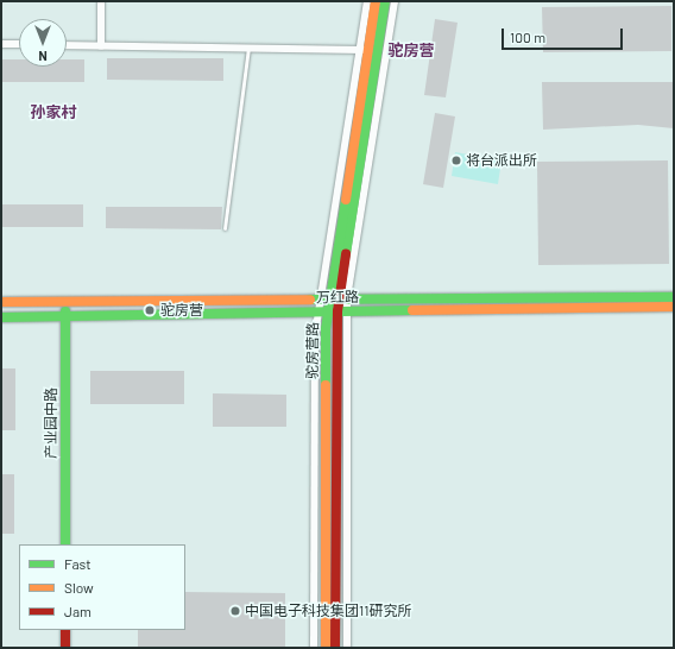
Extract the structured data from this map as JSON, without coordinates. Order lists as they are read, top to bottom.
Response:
{
  "streets": {
    "street": ["万红路", "驼房营路", "产业园中路"]
  },
  "crossings": [
    ["万红路", "驼房营路"],
    ["万红路", "产业园中路"]
  ],
  "districts": ["驼房营", "孙家村"],
  "places": ["将台派出所", "驼房营", "中国电子科技集团11研究所"],
  "legend": ["Fast", "Slow", "Jam"],
  "scale_bar": "100 m",
  "north": "bottom"
}
